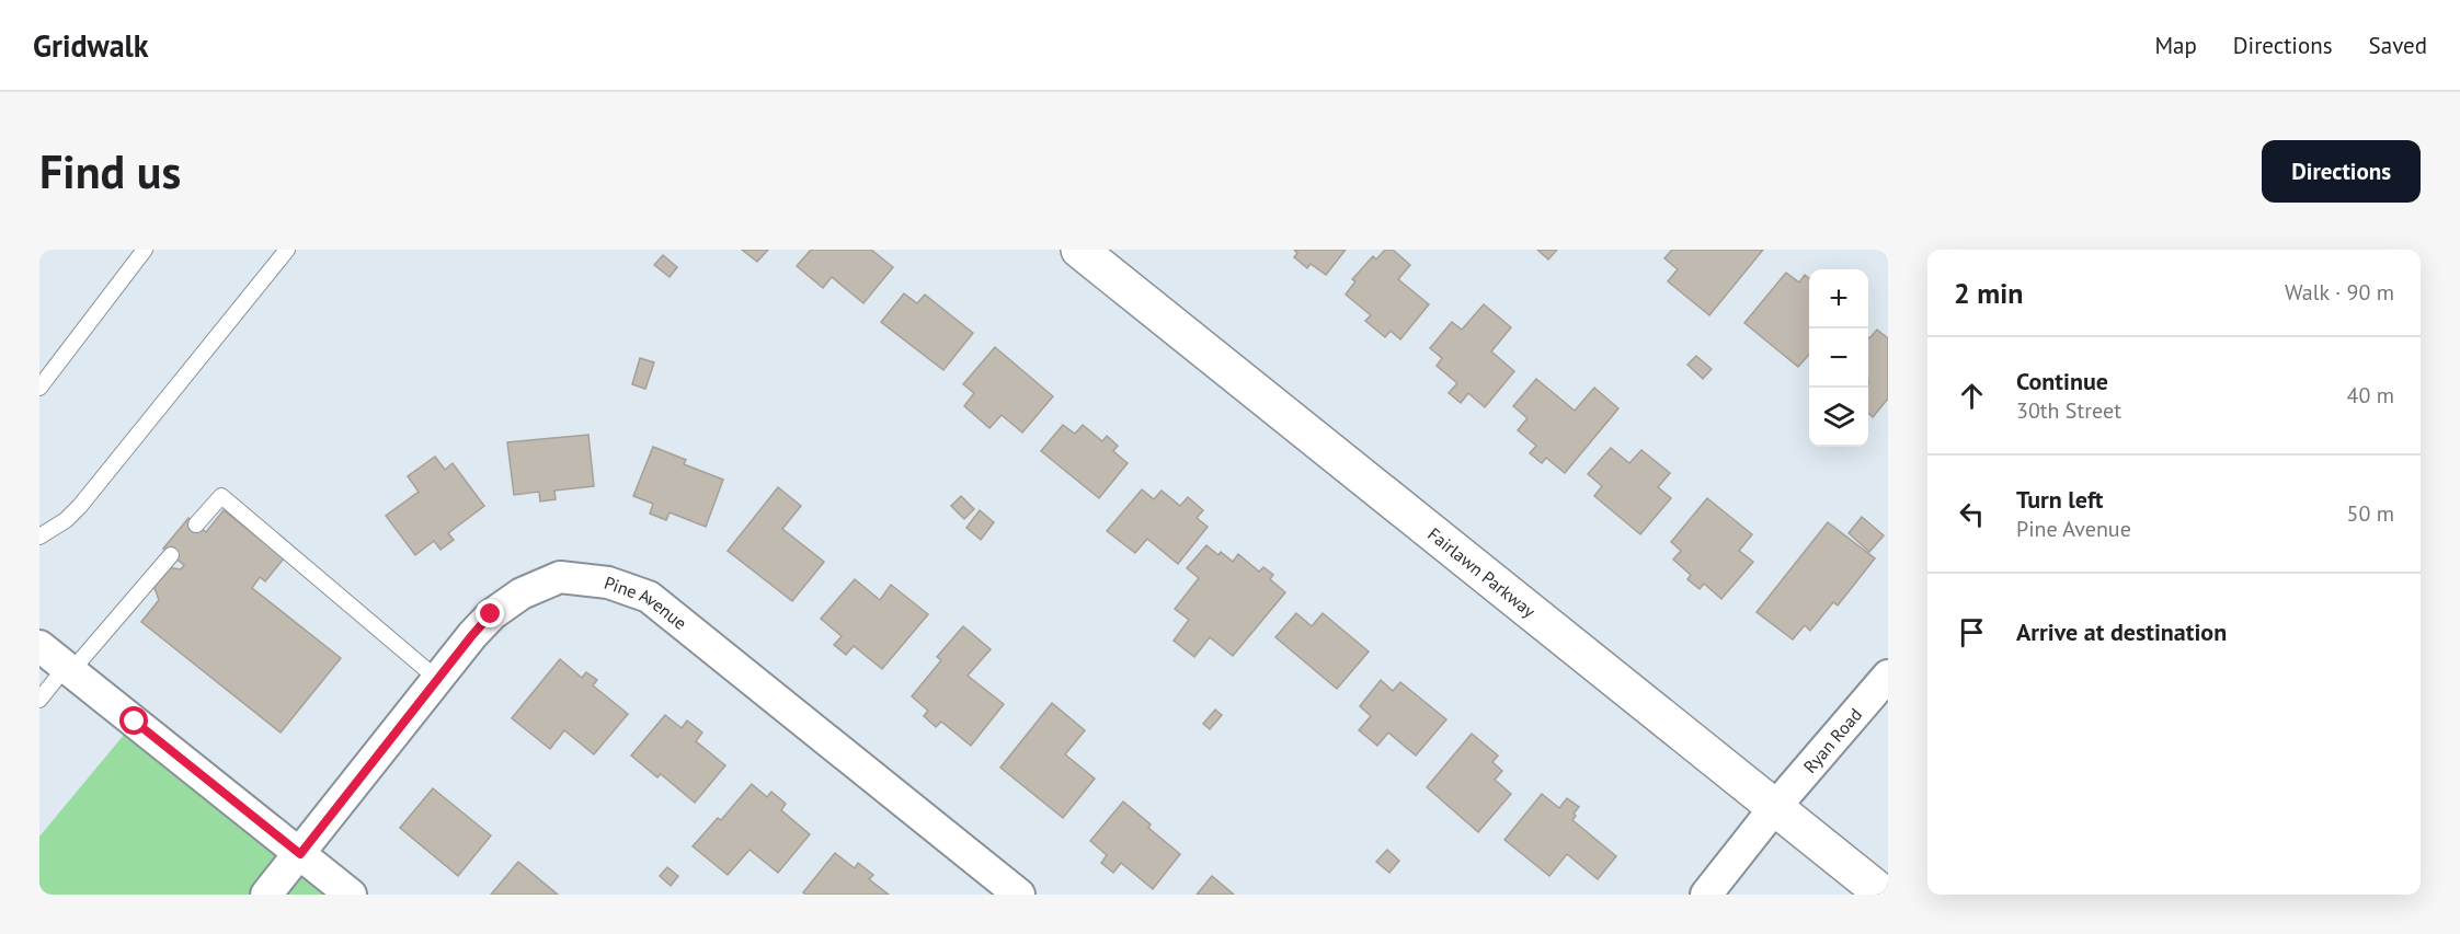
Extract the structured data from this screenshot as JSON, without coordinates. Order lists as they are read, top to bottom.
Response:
{
  "streets": {
    "street": ["Fairlawn Parkway", "Pine Avenue", "Ryan Road"]
  },
  "crossings": [
    ["Fairlawn Parkway", "Ryan Road"]
  ],
  "page": {
    "header": "Gridwalk",
    "nav": ["Map", "Directions", "Saved"],
    "buttons": "Directions",
    "title": "Find us",
    "heading": ["2 min", "Walk · 90 m"],
    "map_buttons": ["+", "−"],
    "list": [
      ["Continue", "30th Street", "40 m"],
      ["Turn left", "Pine Avenue", "50 m"],
      "Arrive at destination"
    ]
  }
}
